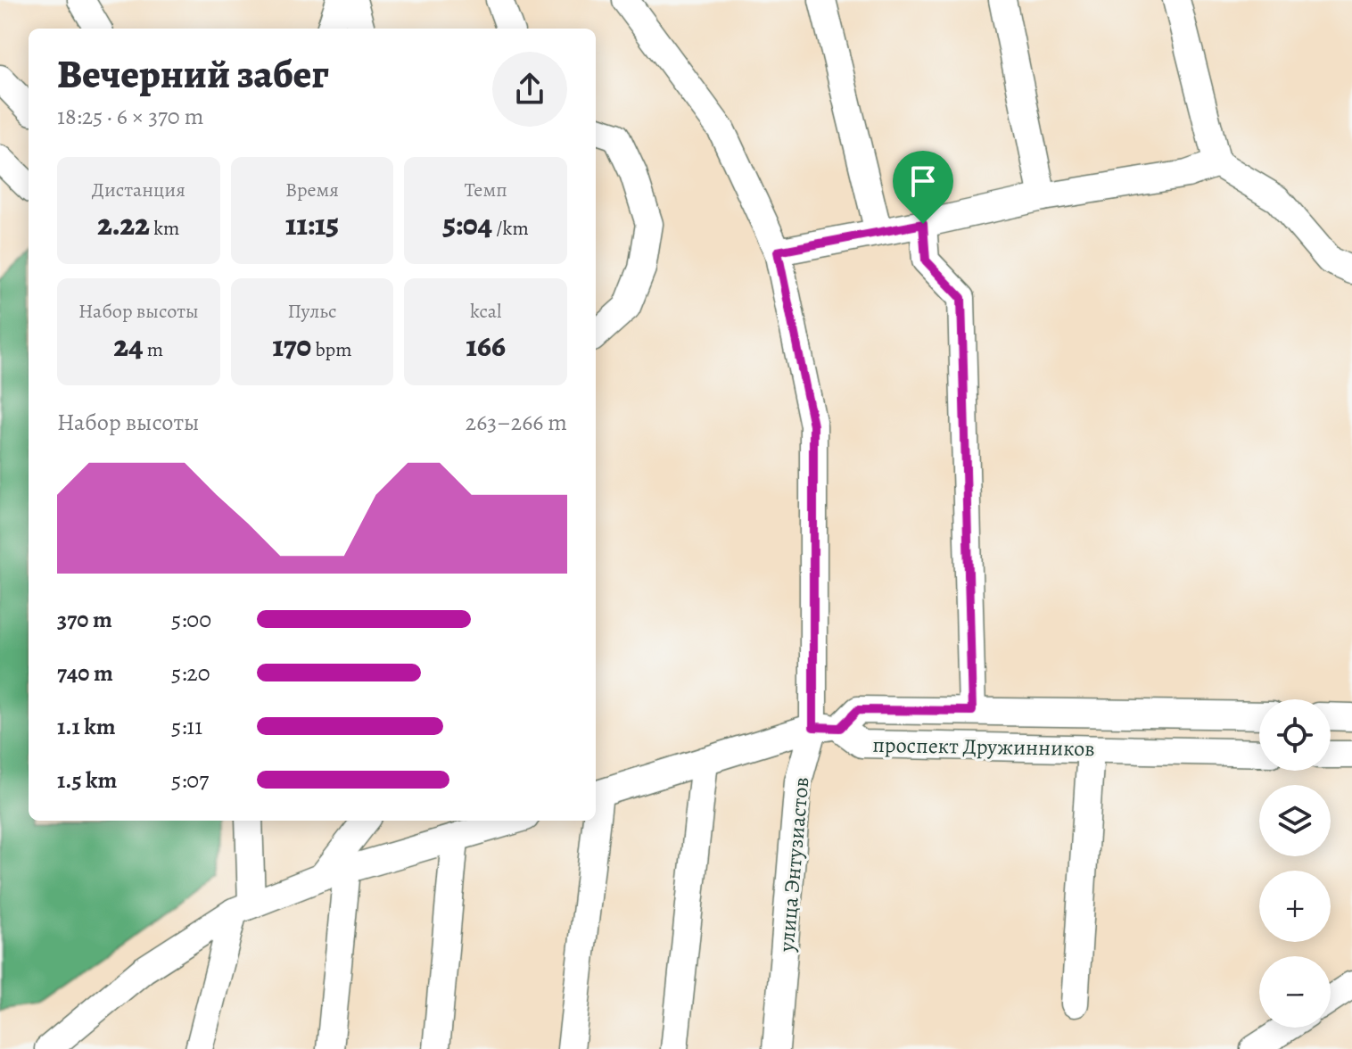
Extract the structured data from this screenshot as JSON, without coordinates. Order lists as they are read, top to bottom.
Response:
{
  "streets": {
    "street": ["проспект Дружинников", "улица Энтузиастов"]
  },
  "crossings": [
    ["проспект Дружинников", "улица Энтузиастов"]
  ],
  "page": {
    "heading": ["Вечерний забег", "18:25 · 6 × 370 m"],
    "stats": [
      ["Дистанция", "2.22 km"],
      ["Время", "11:15"],
      ["Темп", "5:04 /km"],
      ["Набор высоты", "24 m"],
      ["Пульс", "170 bpm"],
      ["kcal", "166"]
    ],
    "chart": ["Набор высоты", "263–266 m"],
    "list": [
      {
        "name": "370 m",
        "note": "5:00"
      },
      {
        "name": "740 m",
        "note": "5:20"
      },
      {
        "name": "1.1 km",
        "note": "5:11"
      },
      {
        "name": "1.5 km",
        "note": "5:07"
      }
    ],
    "map_buttons": ["+", "−"]
  }
}
